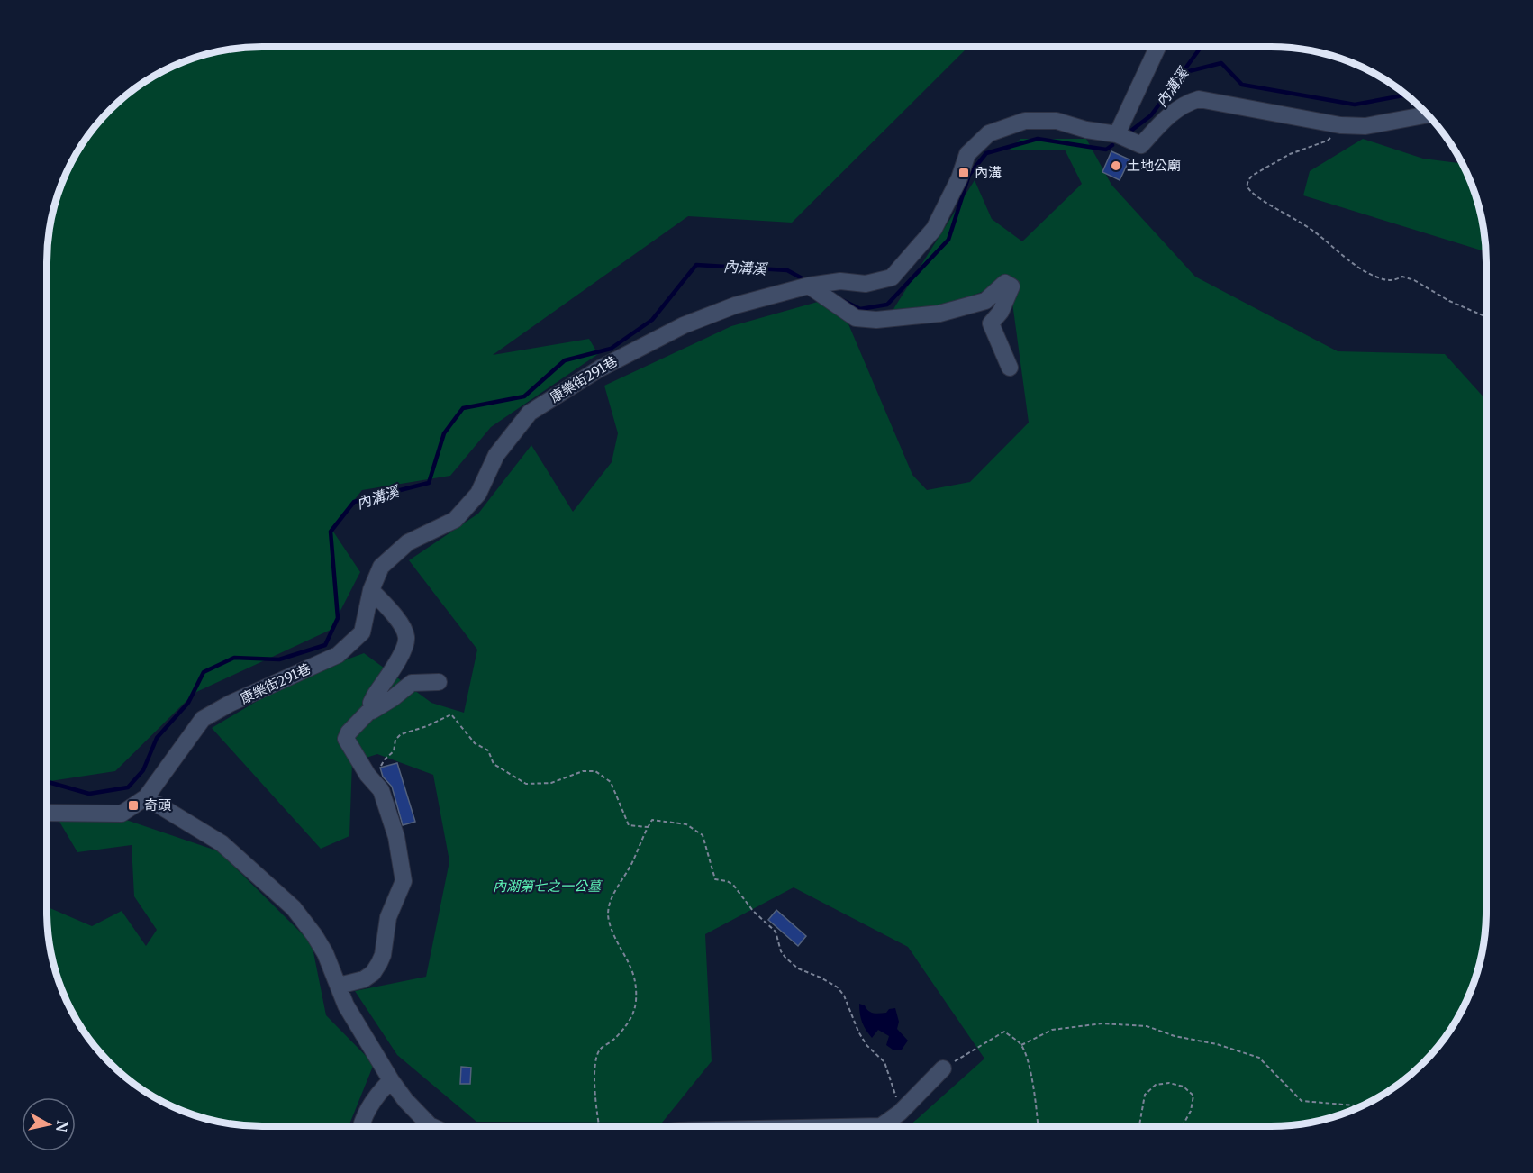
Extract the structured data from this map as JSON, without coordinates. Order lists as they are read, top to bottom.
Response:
{
  "streets": {
    "street": ["康樂街291巷"]
  },
  "water": ["內溝溪"],
  "parks": ["內湖第七之一公墓"],
  "places": {
    "other": ["土地公廟"],
    "transit": ["內溝", "奇頭"]
  },
  "north": "right"
}
